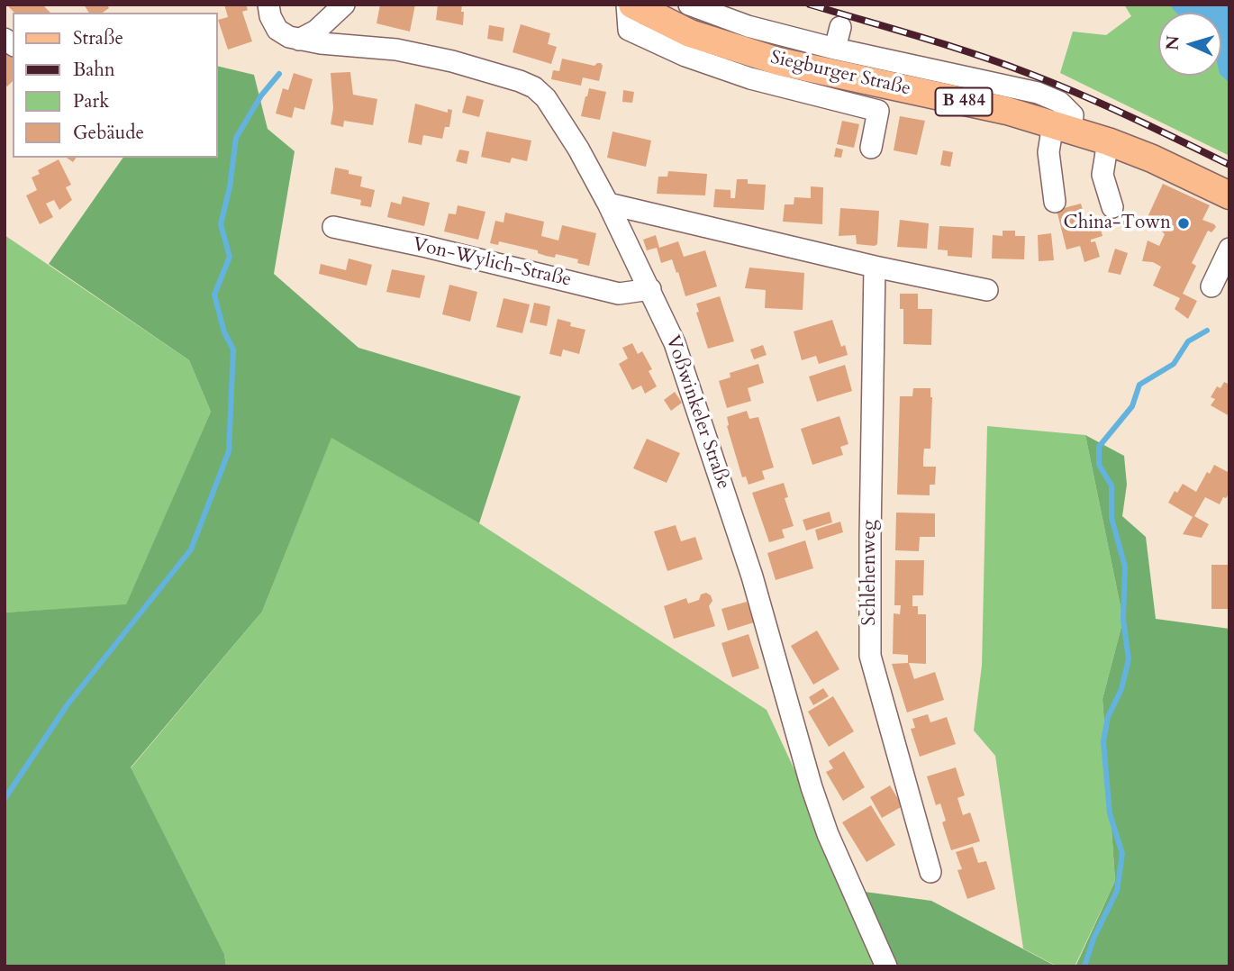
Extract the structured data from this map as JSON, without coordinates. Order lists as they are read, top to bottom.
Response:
{
  "streets": {
    "main road": ["Siegburger Straße", "B 484"],
    "street": ["Von-Wylich-Straße", "Voßwinkeler Straße", "Schlehenweg"]
  },
  "crossings": [
    ["Von-Wylich-Straße", "Voßwinkeler Straße"]
  ],
  "places": ["China-Town"],
  "legend": [
    "Straße",
    "Bahn",
    "Park",
    "Gebäude"
  ],
  "north": "left"
}
